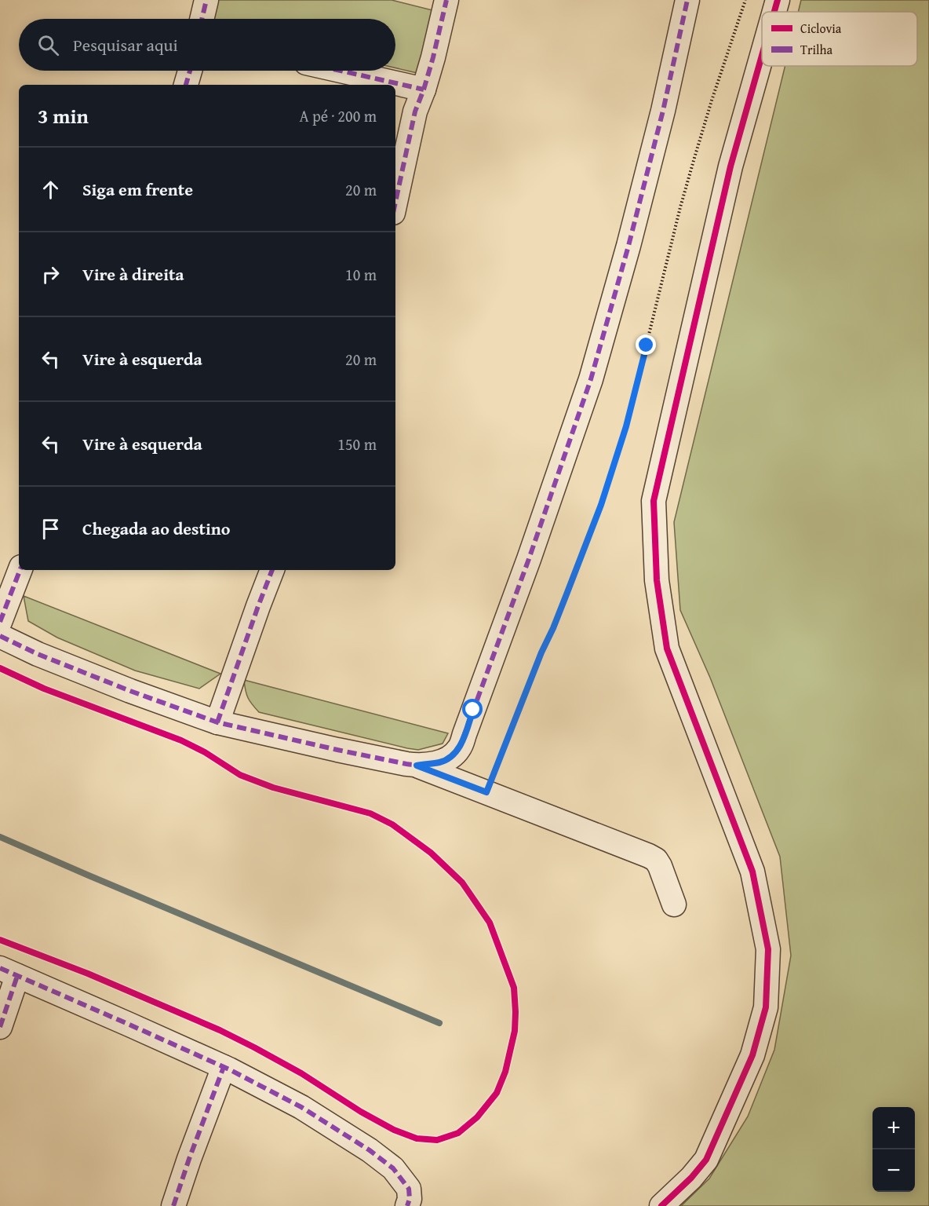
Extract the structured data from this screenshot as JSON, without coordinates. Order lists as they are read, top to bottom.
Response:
{
  "legend": ["Ciclovia", "Trilha"],
  "page": {
    "search": "Pesquisar aqui",
    "heading": ["3 min", "A pé · 200 m"],
    "list": [
      ["Siga em frente", "20 m"],
      ["Vire à direita", "10 m"],
      ["Vire à esquerda", "20 m"],
      ["Vire à esquerda", "150 m"],
      "Chegada ao destino"
    ],
    "map_buttons": ["+", "−"]
  }
}
